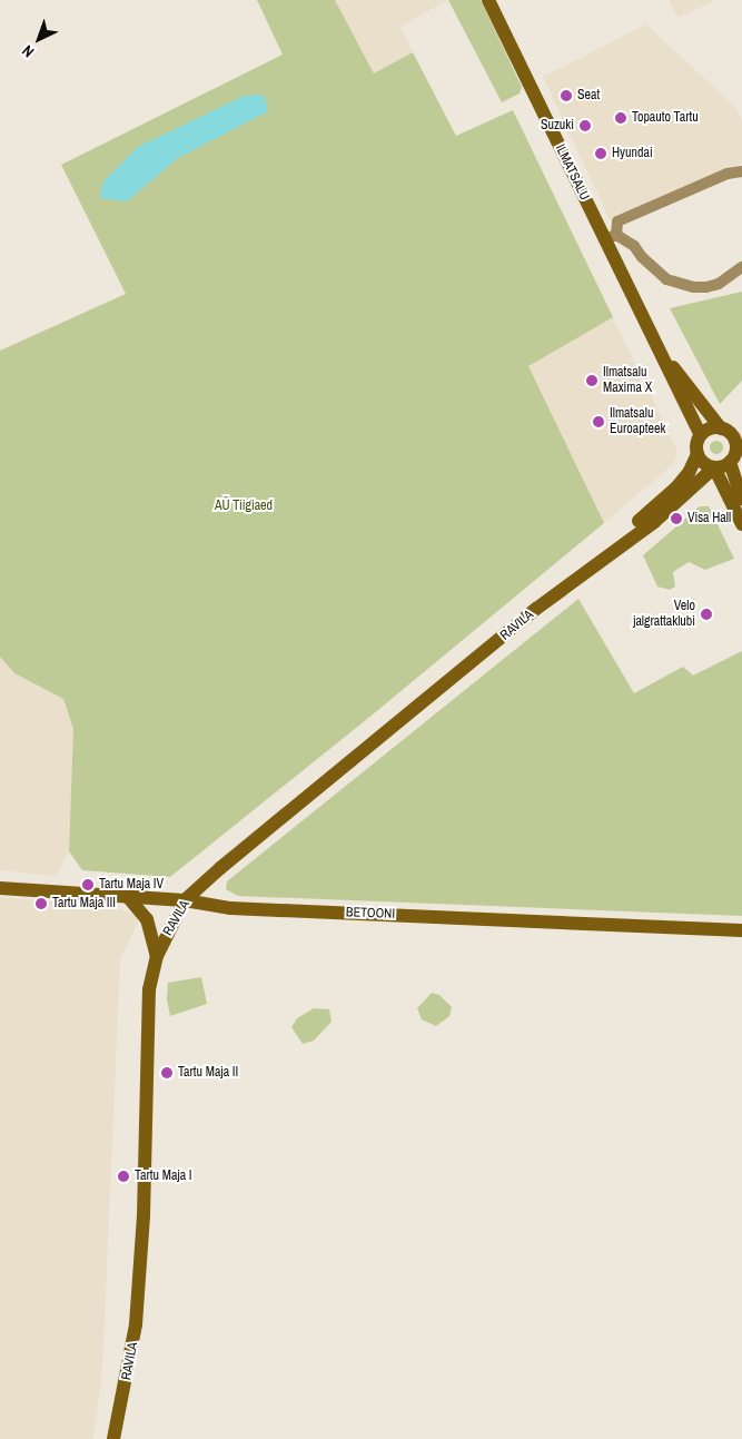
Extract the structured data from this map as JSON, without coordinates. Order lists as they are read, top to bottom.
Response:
{
  "streets": {
    "street": ["ILMATSALU", "RAVILA", "BETOONI"]
  },
  "crossings": [
    ["ILMATSALU", "RAVILA"],
    ["RAVILA", "BETOONI"]
  ],
  "parks": ["AÜ Tiigiaed"],
  "places": [
    "Seat",
    "Topauto Tartu",
    "Suzuki",
    "Hyundai",
    "Ilmatsalu Maxima X",
    "Ilmatsalu Euroapteek",
    "Visa Hall",
    "Velo jalgrattaklubi",
    "Tartu Maja IV",
    "Tartu Maja III",
    "Tartu Maja II",
    "Tartu Maja I"
  ],
  "north": "bottom left"
}
